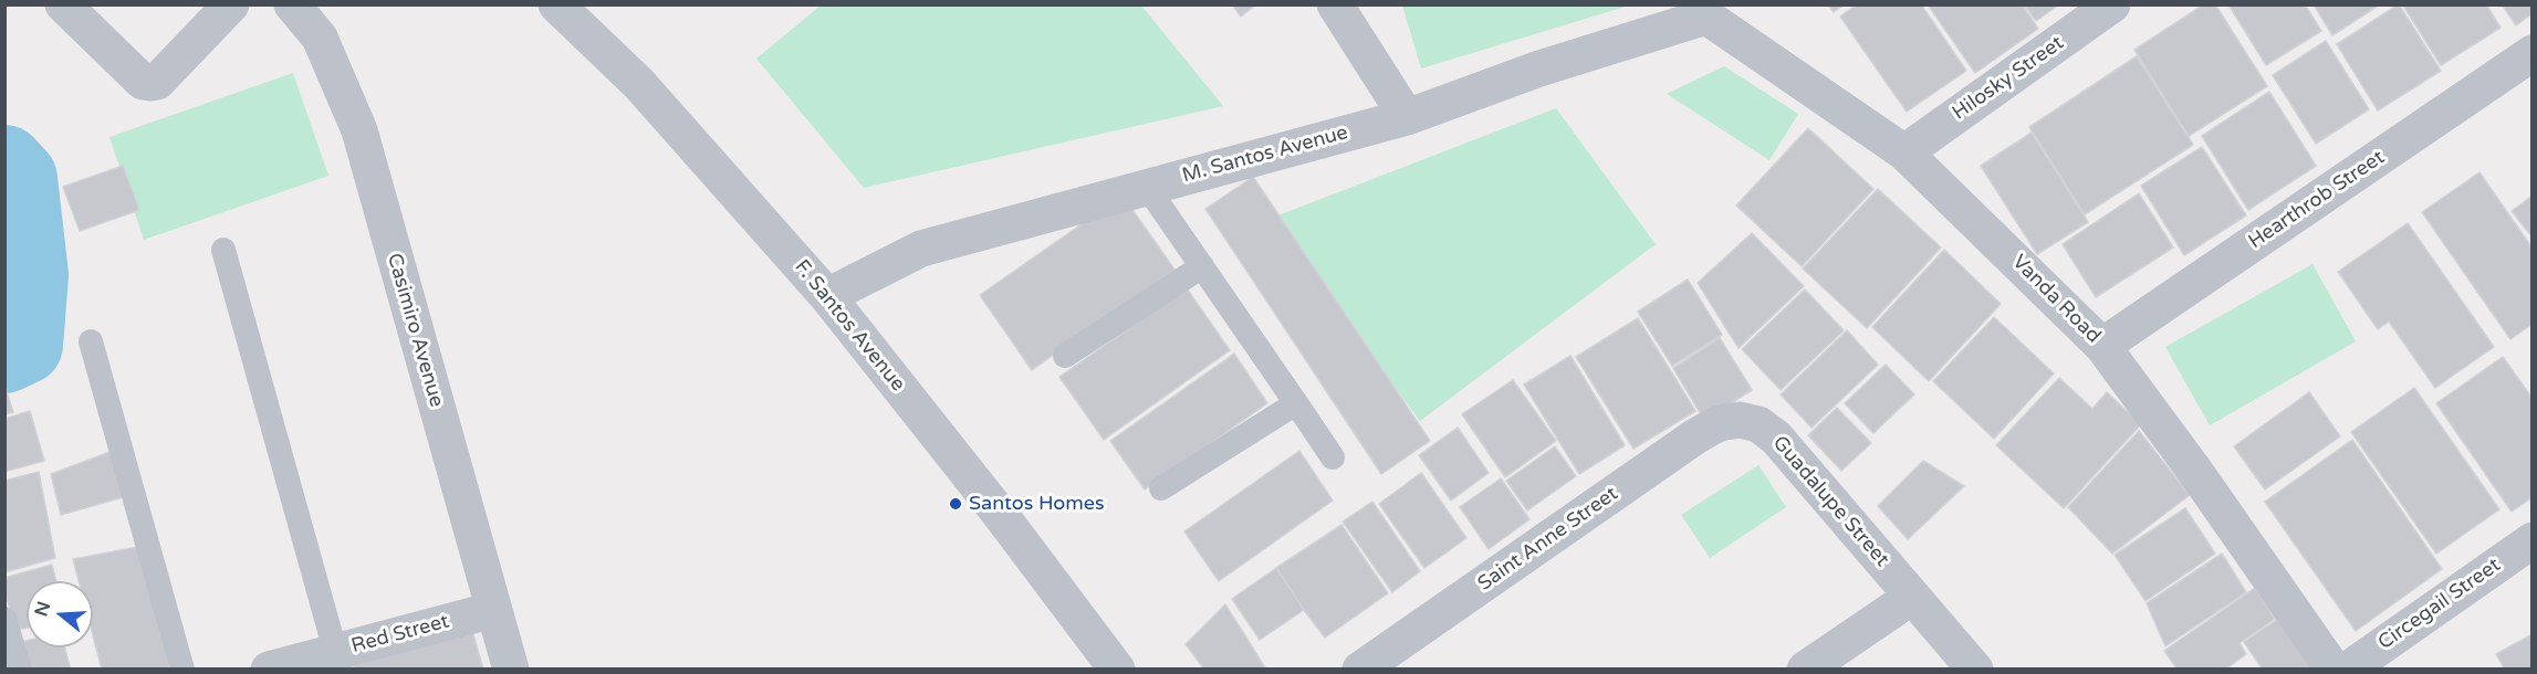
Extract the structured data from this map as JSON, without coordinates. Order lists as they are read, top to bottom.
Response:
{
  "streets": {
    "street": [
      "Hilosky Street",
      "M. Santos Avenue",
      "Hearthrob Street",
      "Vanda Road",
      "F. Santos Avenue",
      "Casimiro Avenue",
      "Guadalupe Street",
      "Saint Anne Street",
      "Circegail Street",
      "Red Street"
    ]
  },
  "crossings": [
    ["Hilosky Street", "Vanda Road"],
    ["M. Santos Avenue", "Vanda Road"],
    ["M. Santos Avenue", "F. Santos Avenue"],
    ["Hearthrob Street", "Vanda Road"],
    ["Casimiro Avenue", "Red Street"],
    ["Guadalupe Street", "Saint Anne Street"]
  ],
  "places": ["Santos Homes"],
  "north": "left"
}
